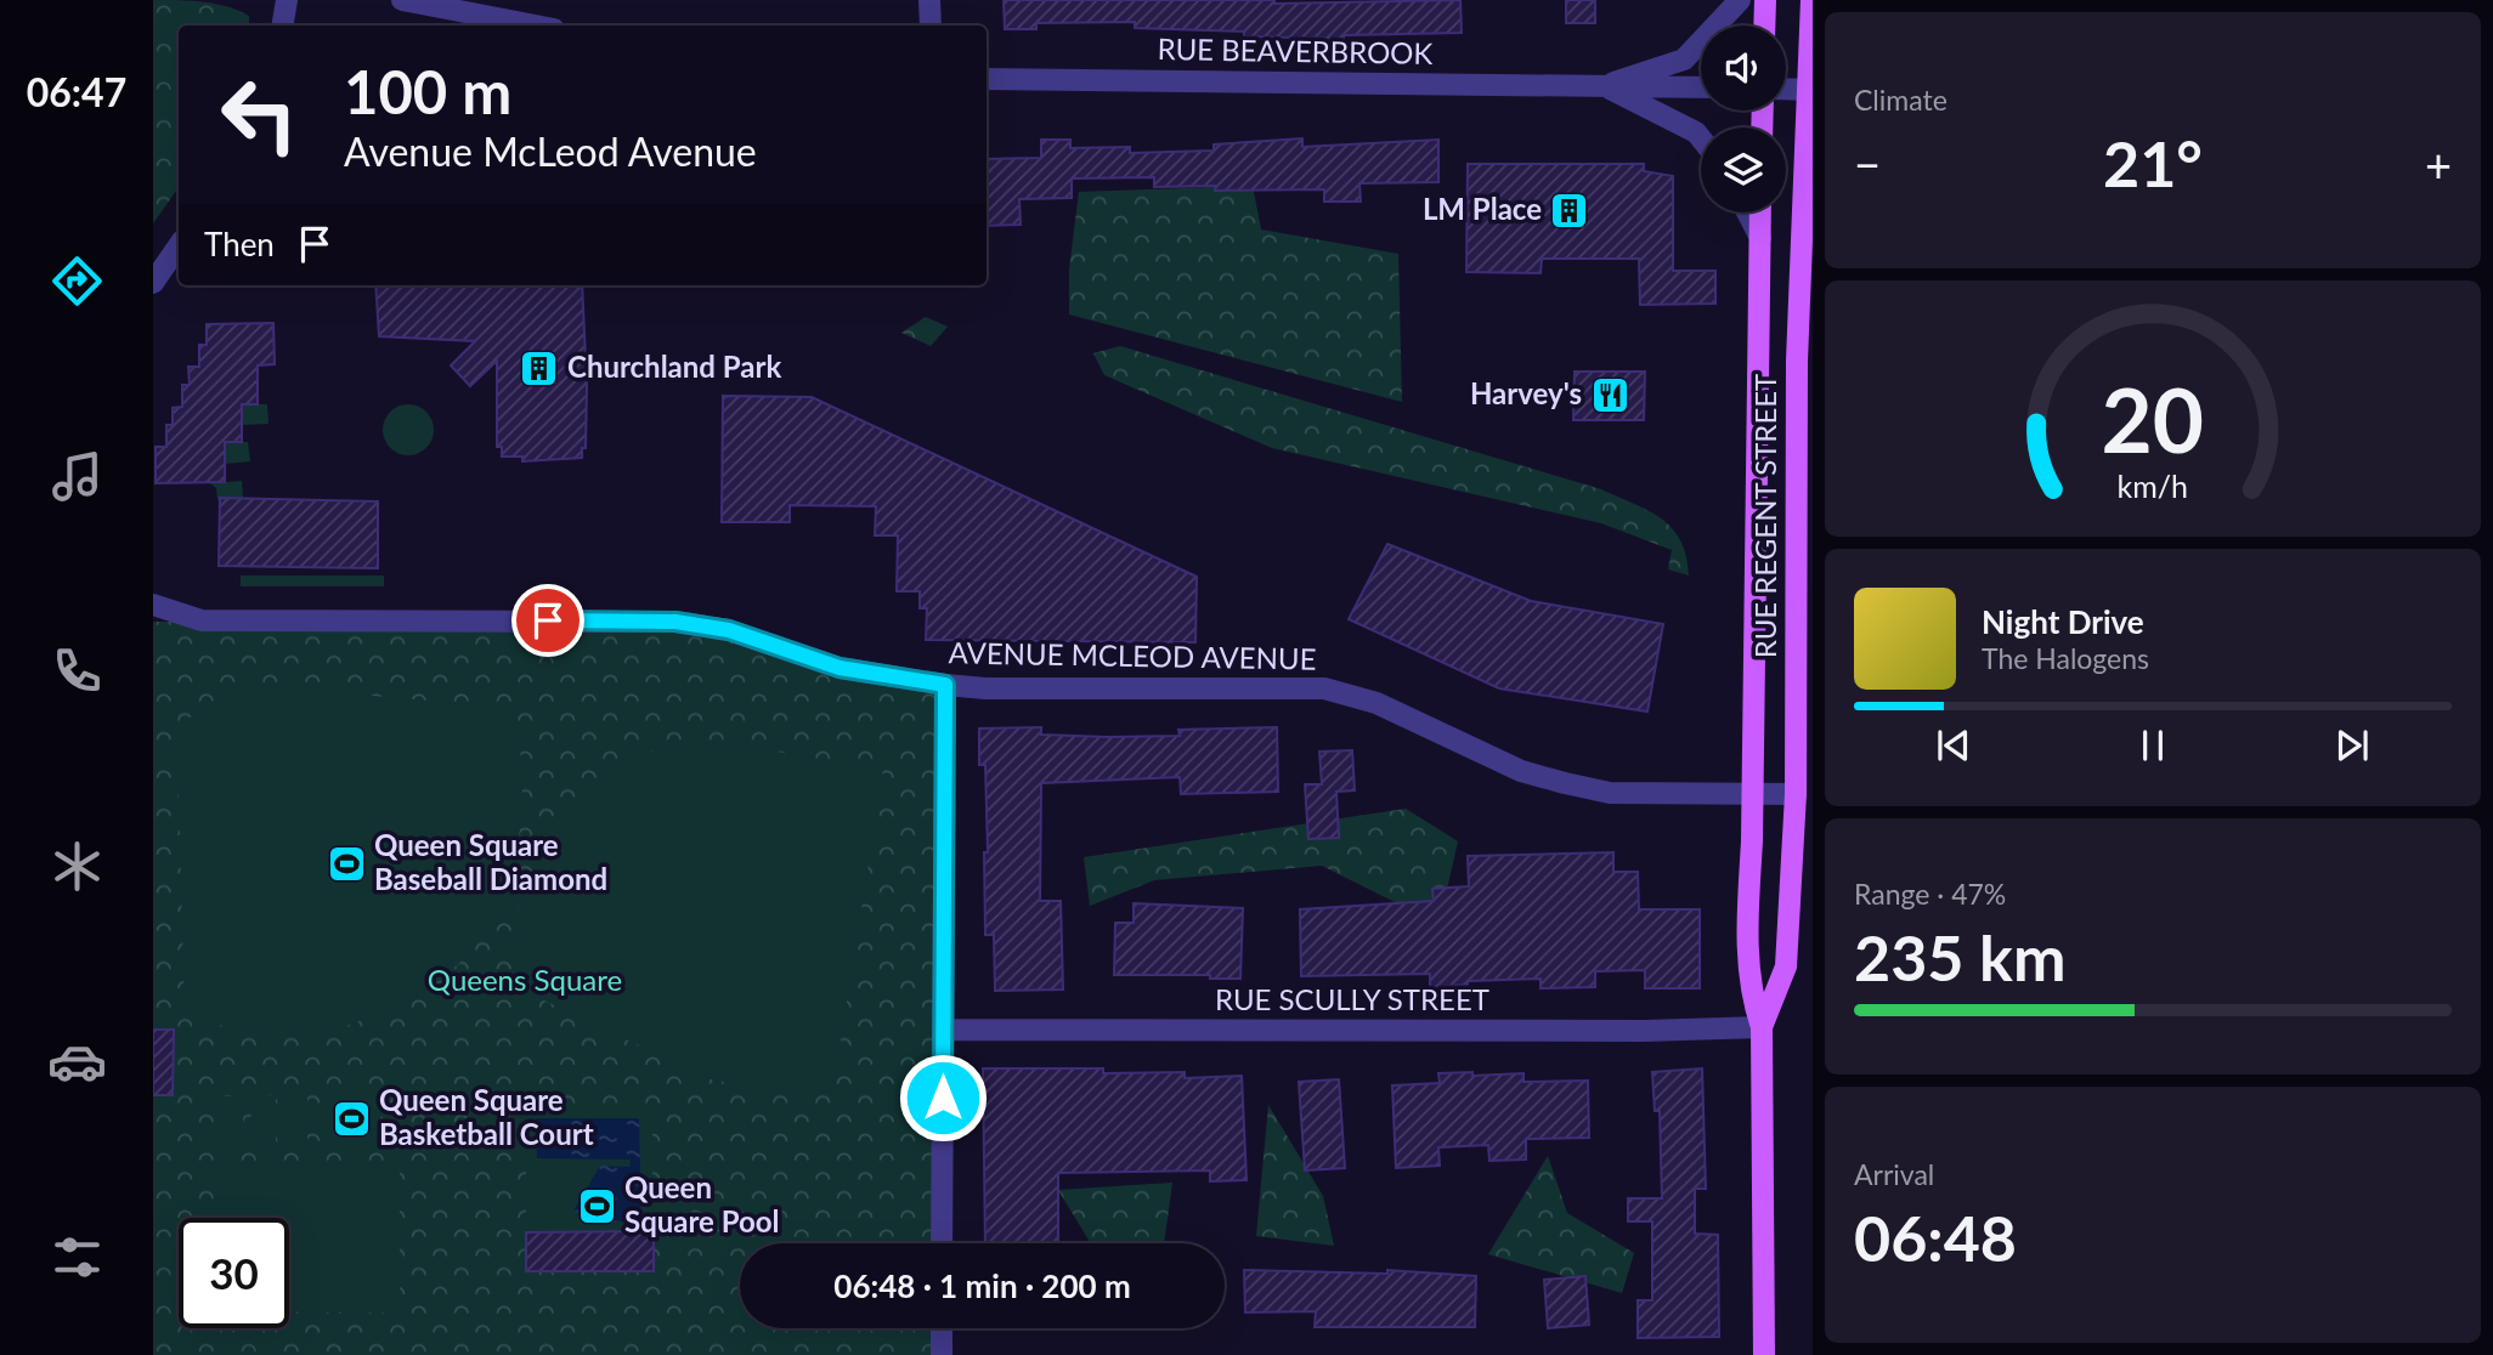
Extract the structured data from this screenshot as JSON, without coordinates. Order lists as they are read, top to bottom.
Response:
{
  "streets": {
    "main road": ["RUE REGENT STREET"],
    "street": ["RUE BEAVERBROOK", "AVENUE MCLEOD AVENUE", "RUE SCULLY STREET"]
  },
  "crossings": [
    ["RUE REGENT STREET", "AVENUE MCLEOD AVENUE"],
    ["RUE REGENT STREET", "RUE SCULLY STREET"]
  ],
  "parks": ["Queens Square"],
  "places": {
    "building": ["LM Place", "Churchland Park"],
    "restaurant": ["Harvey's"],
    "sports": ["Queen Square Baseball Diamond", "Queen Square Basketball Court", "Queen Square Pool"]
  },
  "page": {
    "tabs": "06:47",
    "tile": [
      "Climate",
      ["Range · 47%", "235 km"],
      ["Arrival", "06:48"]
    ],
    "turn": ["100 m", "Avenue McLeod Avenue"],
    "heat": ["−", "21°", "+"],
    "then": "Then",
    "song": ["Night Drive", "The Halogens"],
    "limit": "30",
    "trip": "06:48 · 1 min · 200 m",
    "gauge": ["20", "km/h"]
  }
}
